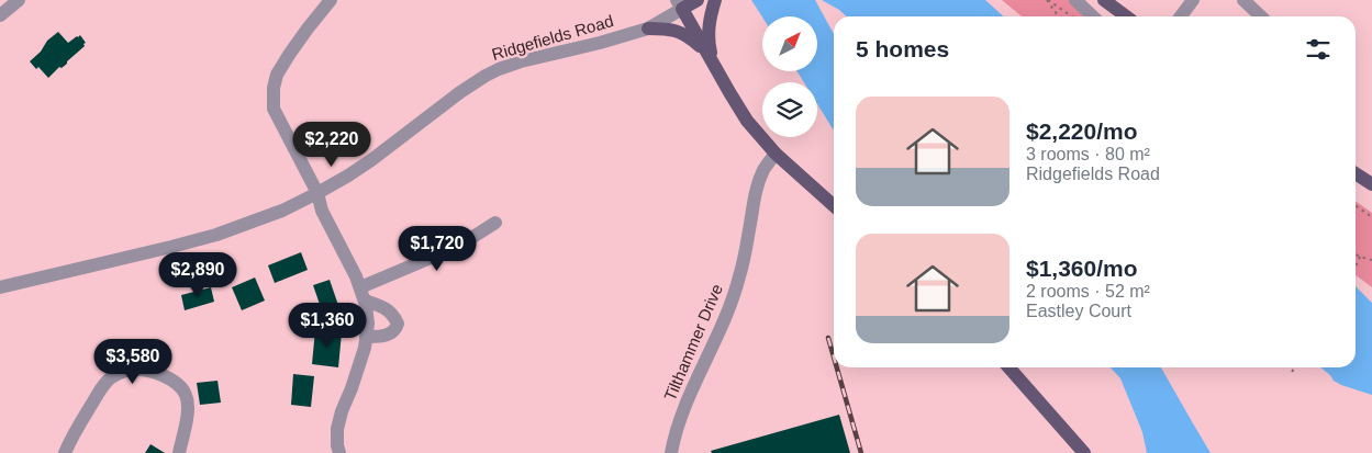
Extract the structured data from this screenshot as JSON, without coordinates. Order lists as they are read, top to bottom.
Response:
{
  "streets": {
    "main road": ["Ridgefields Road"],
    "street": ["Tilthammer Drive"]
  },
  "north": "top right",
  "page": {
    "heading": "5 homes",
    "list": [
      {
        "name": "$2,220/mo",
        "note": "3 rooms · 80 m² · Ridgefields Road"
      },
      {
        "name": "$1,360/mo",
        "note": "2 rooms · 52 m² · Eastley Court"
      }
    ],
    "price": [
      "$2,220",
      "$1,720",
      "$2,890",
      "$1,360",
      "$3,580"
    ]
  }
}
